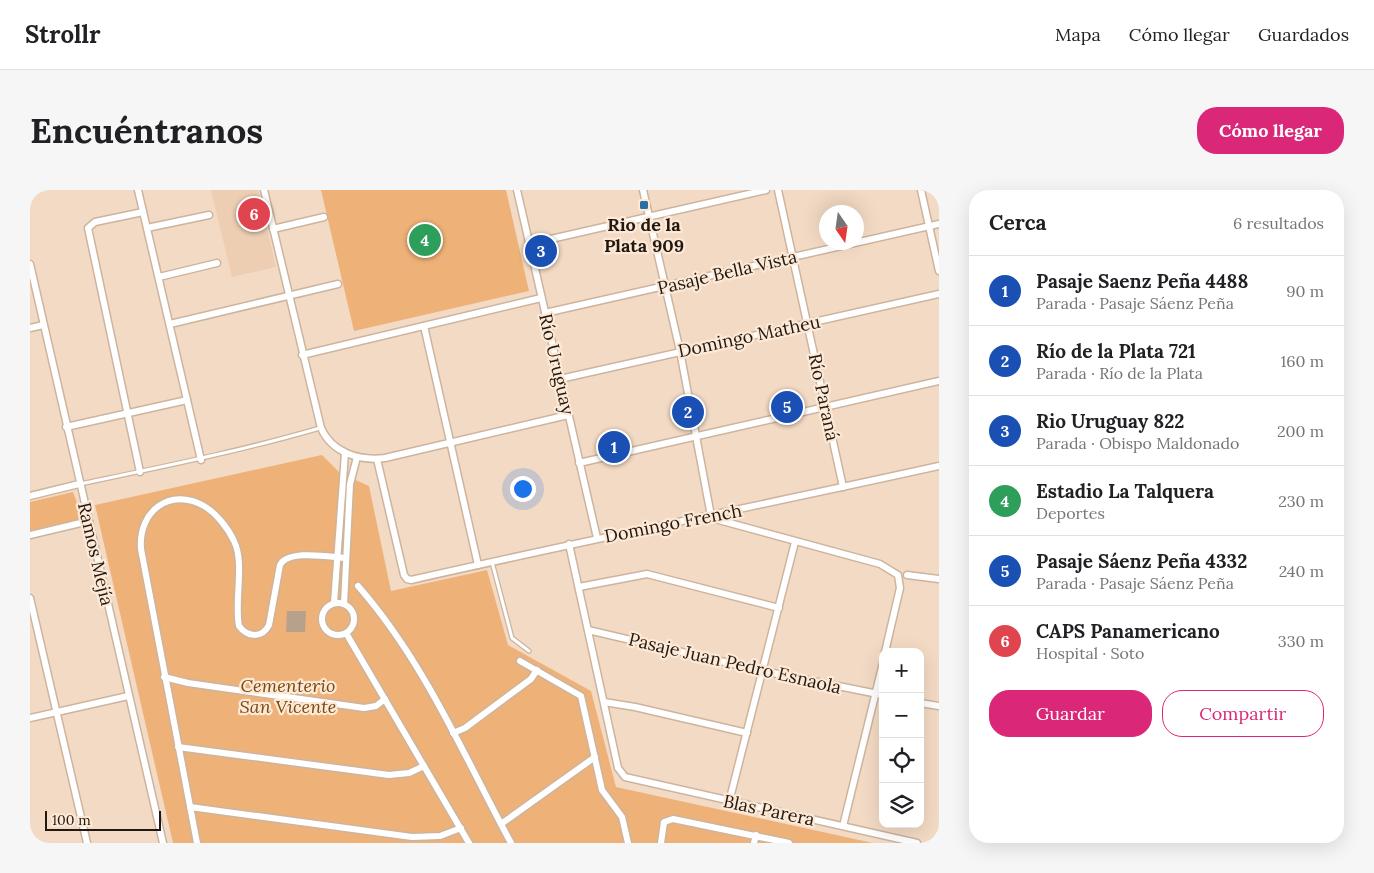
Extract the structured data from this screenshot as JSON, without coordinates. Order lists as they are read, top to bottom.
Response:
{
  "streets": {
    "street": [
      "Pasaje Bella Vista",
      "Domingo Matheu",
      "Río Uruguay",
      "Río Paraná",
      "Domingo French",
      "Ramos Mejía",
      "Pasaje Juan Pedro Esnaola",
      "Blas Parera"
    ]
  },
  "crossings": [
    ["Pasaje Bella Vista", "Río Uruguay"],
    ["Pasaje Bella Vista", "Río Paraná"],
    ["Domingo Matheu", "Río Uruguay"],
    ["Domingo Matheu", "Río Paraná"],
    ["Río Uruguay", "Domingo French"],
    ["Río Paraná", "Domingo French"]
  ],
  "parks": ["Cementerio San Vicente"],
  "places": {
    "transit": ["Rio de la Plata 909"]
  },
  "scale_bar": "100 m",
  "north": "bottom",
  "page": {
    "header": "Strollr",
    "nav": ["Mapa", "Cómo llegar", "Guardados"],
    "buttons": [
      "Cómo llegar",
      ["Guardar", "Compartir"]
    ],
    "title": "Encuéntranos",
    "heading": ["Cerca", "6 resultados"],
    "pins": [
      "6",
      "4",
      "3",
      "5",
      "2",
      "1"
    ],
    "list": [
      {
        "mark": "1",
        "name": "Pasaje Saenz Peña 4488",
        "note": "Parada · Pasaje Sáenz Peña",
        "value": "90 m"
      },
      {
        "mark": "2",
        "name": "Río de la Plata 721",
        "note": "Parada · Río de la Plata",
        "value": "160 m"
      },
      {
        "mark": "3",
        "name": "Rio Uruguay 822",
        "note": "Parada · Obispo Maldonado",
        "value": "200 m"
      },
      {
        "mark": "4",
        "name": "Estadio La Talquera",
        "note": "Deportes",
        "value": "230 m"
      },
      {
        "mark": "5",
        "name": "Pasaje Sáenz Peña 4332",
        "note": "Parada · Pasaje Sáenz Peña",
        "value": "240 m"
      },
      {
        "mark": "6",
        "name": "CAPS Panamericano",
        "note": "Hospital · Soto",
        "value": "330 m"
      }
    ],
    "map_buttons": ["+", "−"],
    "scale": "100 m"
  }
}
